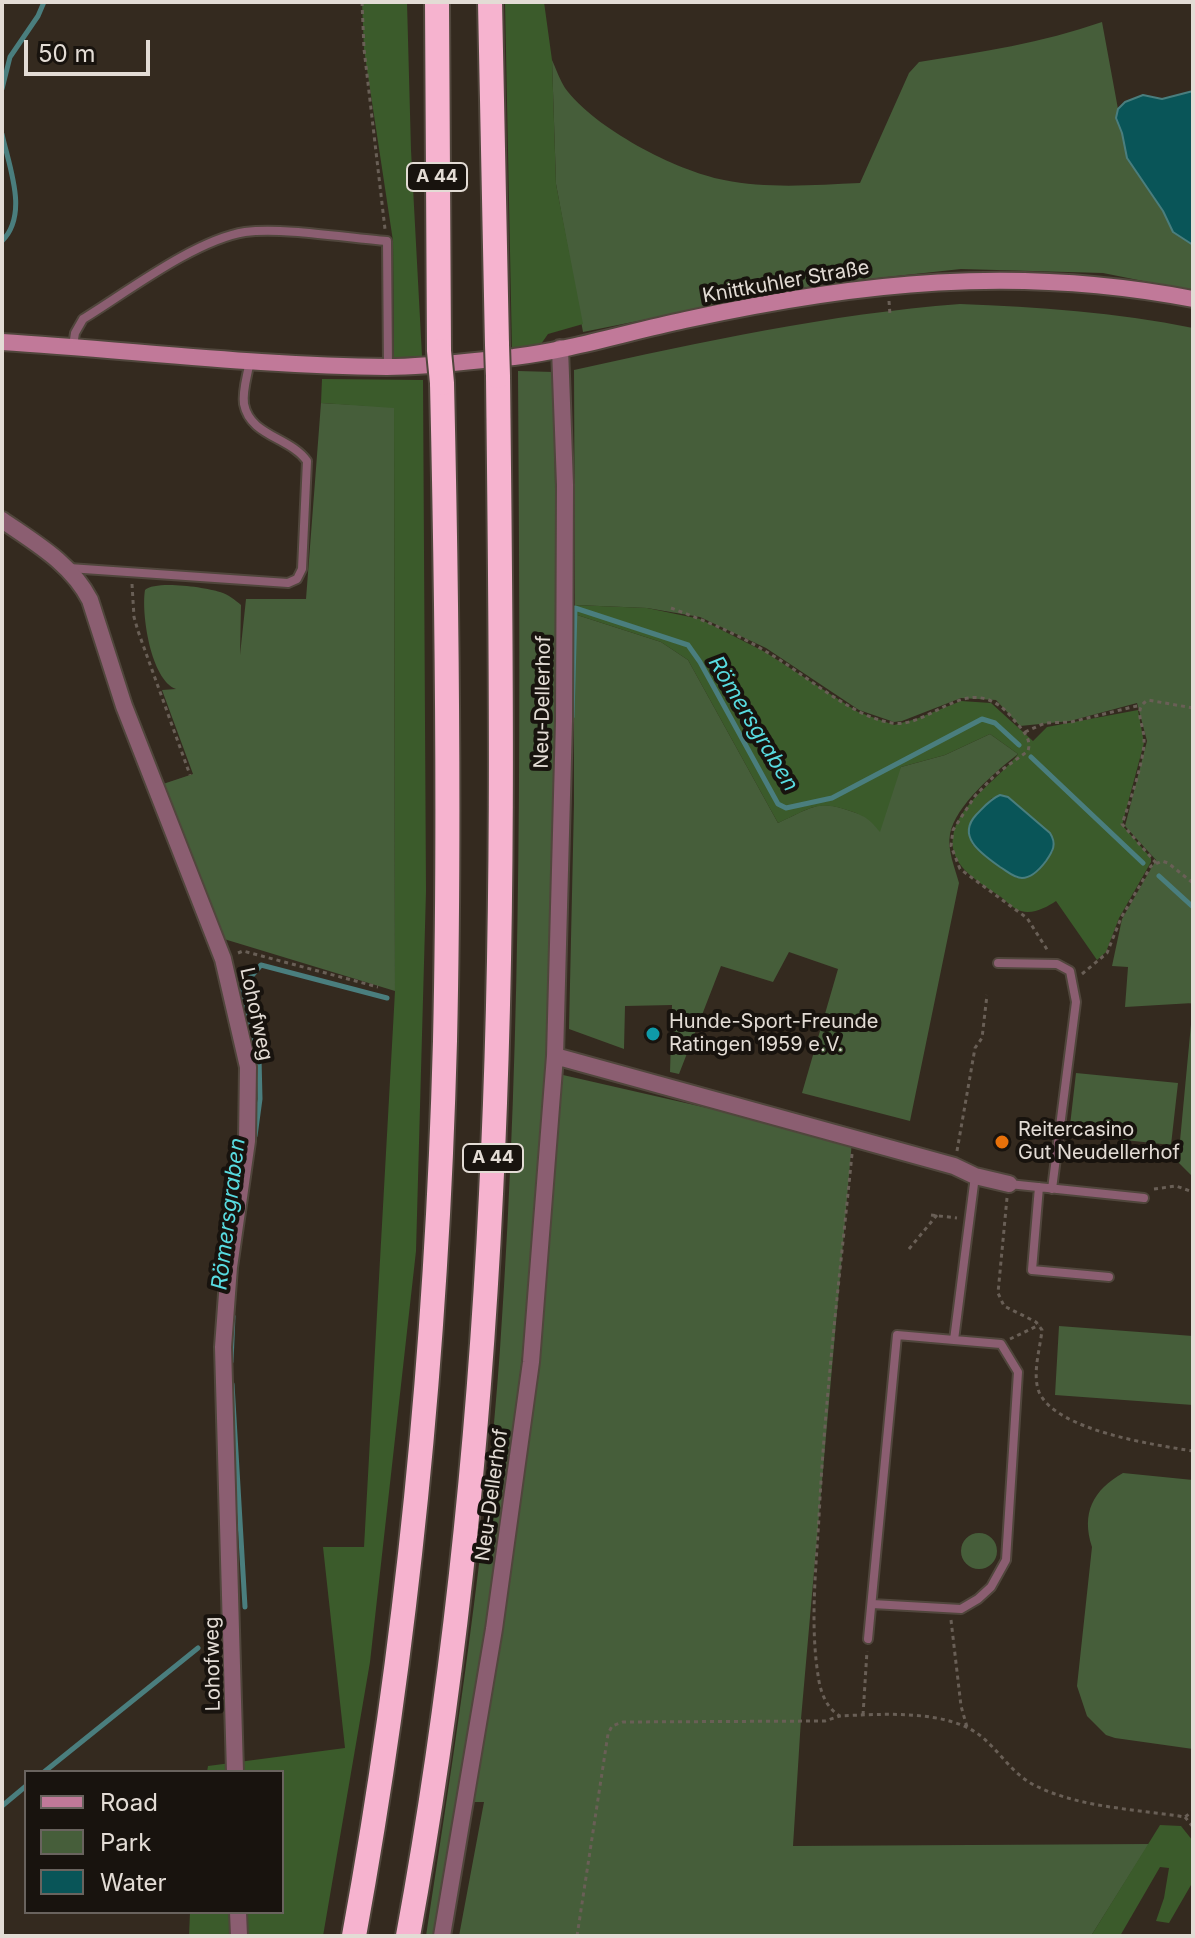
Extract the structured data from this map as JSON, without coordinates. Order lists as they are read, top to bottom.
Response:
{
  "streets": {
    "highway": ["A 44"],
    "street": ["Knittkuhler Straße", "Neu-Dellerhof", "Lohofweg"]
  },
  "crossings": [
    ["Knittkuhler Straße", "Neu-Dellerhof"]
  ],
  "water": ["Römersgraben"],
  "places": ["Hunde-Sport-Freunde Ratingen 1959 e.V.", "Reitercasino Gut Neudellerhof"],
  "legend": ["Road", "Park", "Water"],
  "scale_bar": "50 m"
}
